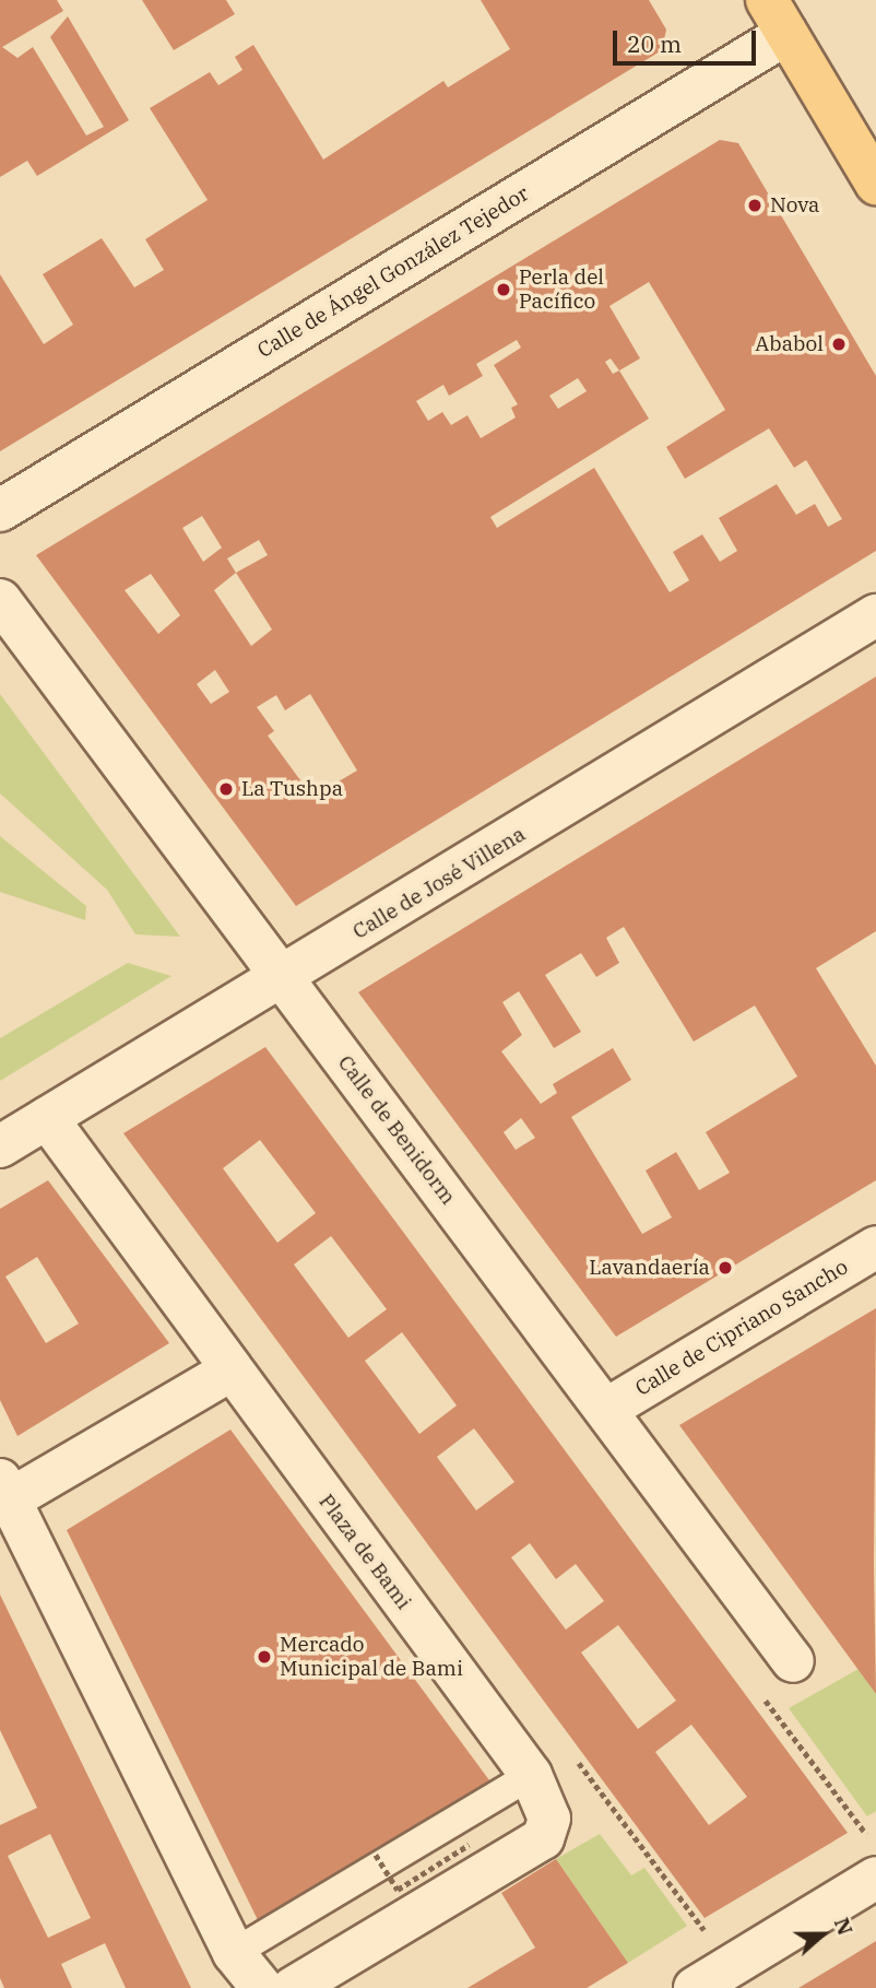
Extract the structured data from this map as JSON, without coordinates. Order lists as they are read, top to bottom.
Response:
{
  "streets": {
    "street": [
      "Calle de Ángel González Tejedor",
      "Calle de José Villena",
      "Calle de Benidorm",
      "Calle de Cipriano Sancho",
      "Plaza de Bami"
    ]
  },
  "crossings": [
    ["Calle de José Villena", "Calle de Benidorm"],
    ["Calle de José Villena", "Plaza de Bami"],
    ["Calle de Benidorm", "Calle de Cipriano Sancho"]
  ],
  "places": [
    "Nova",
    "Perla del Pacífico",
    "Ababol",
    "La Tushpa",
    "Lavandaería",
    "Mercado Municipal de Bami"
  ],
  "scale_bar": "20 m",
  "north": "right"
}
